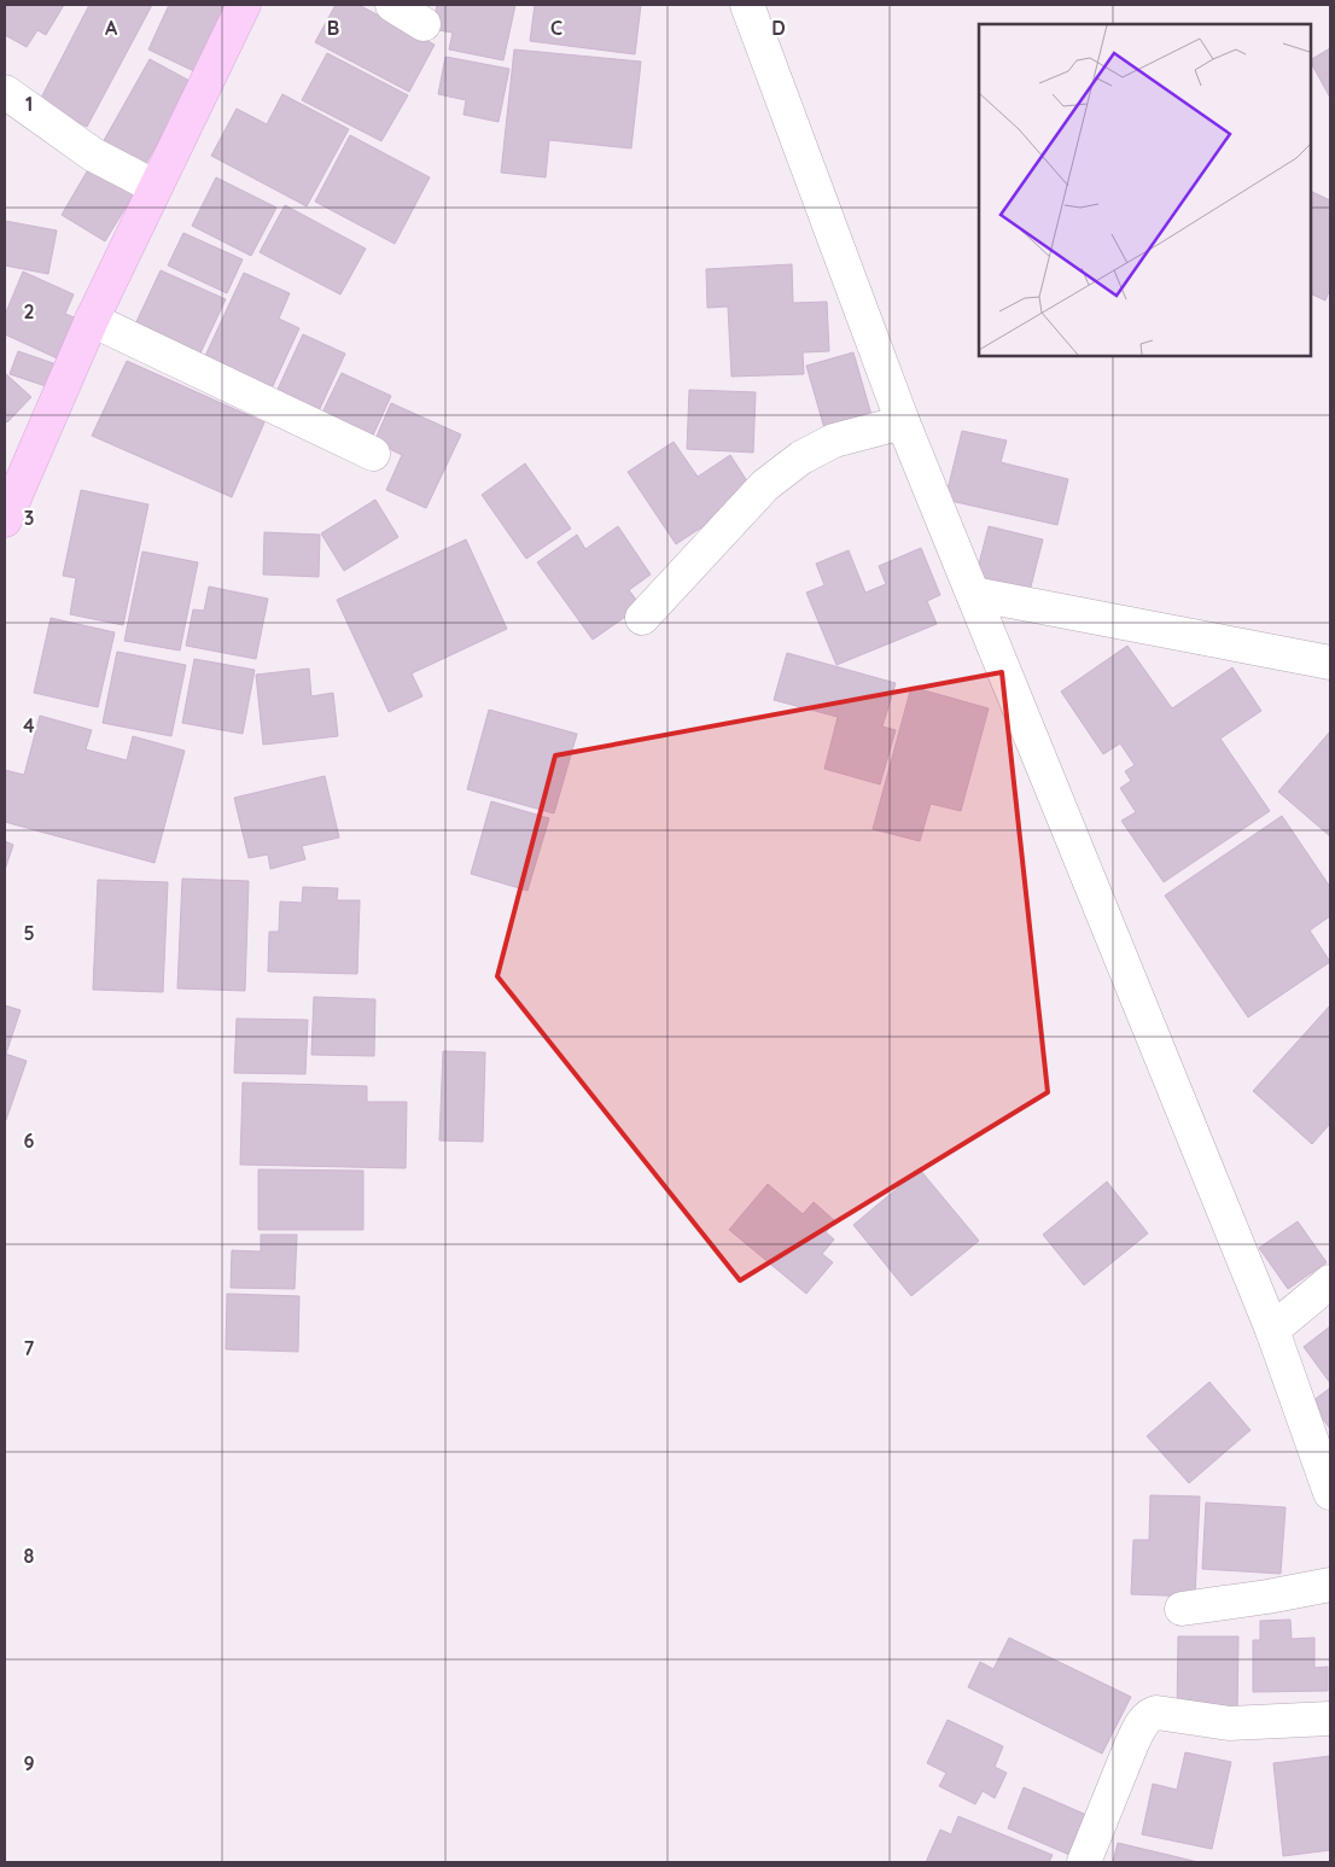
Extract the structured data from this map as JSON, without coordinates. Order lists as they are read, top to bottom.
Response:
{
  "grid": {
    "columns": [
      "A",
      "B",
      "C",
      "D"
    ],
    "rows": [
      "1",
      "2",
      "3",
      "4",
      "5",
      "6",
      "7",
      "8",
      "9"
    ]
  }
}
